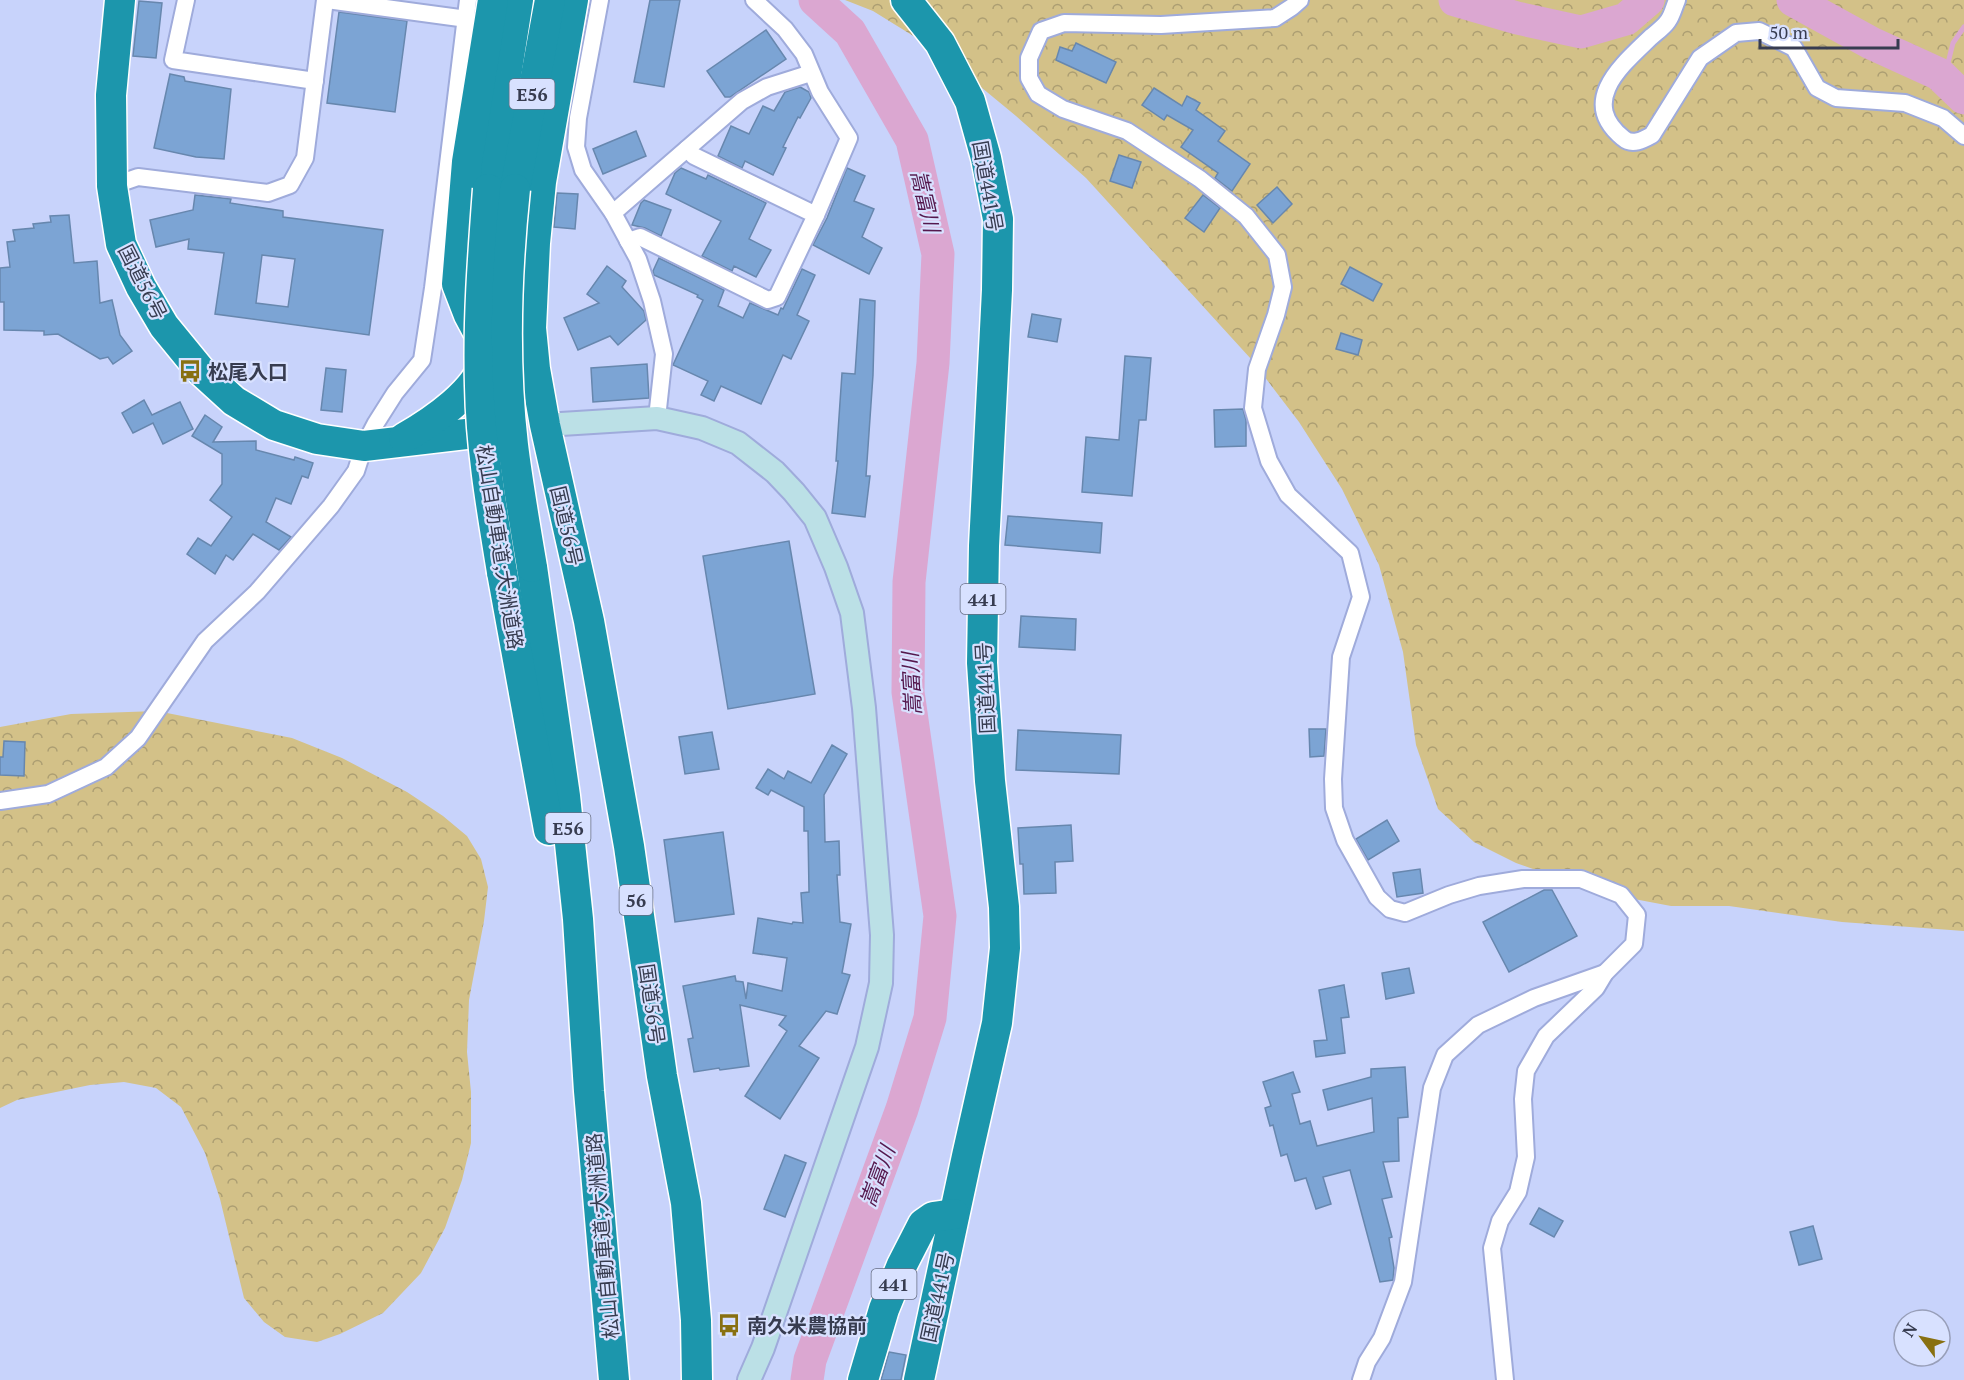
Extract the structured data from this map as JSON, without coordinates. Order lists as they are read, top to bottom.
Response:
{
  "streets": {
    "highway": [
      "E56",
      "国道441号",
      "国道56号",
      "松山自動車道;大洲道路",
      "441",
      "56"
    ]
  },
  "water": ["嵩富川"],
  "places": {
    "bus stop": ["松尾入口", "南久米農協前"]
  },
  "scale_bar": "50 m",
  "north": "top left"
}
